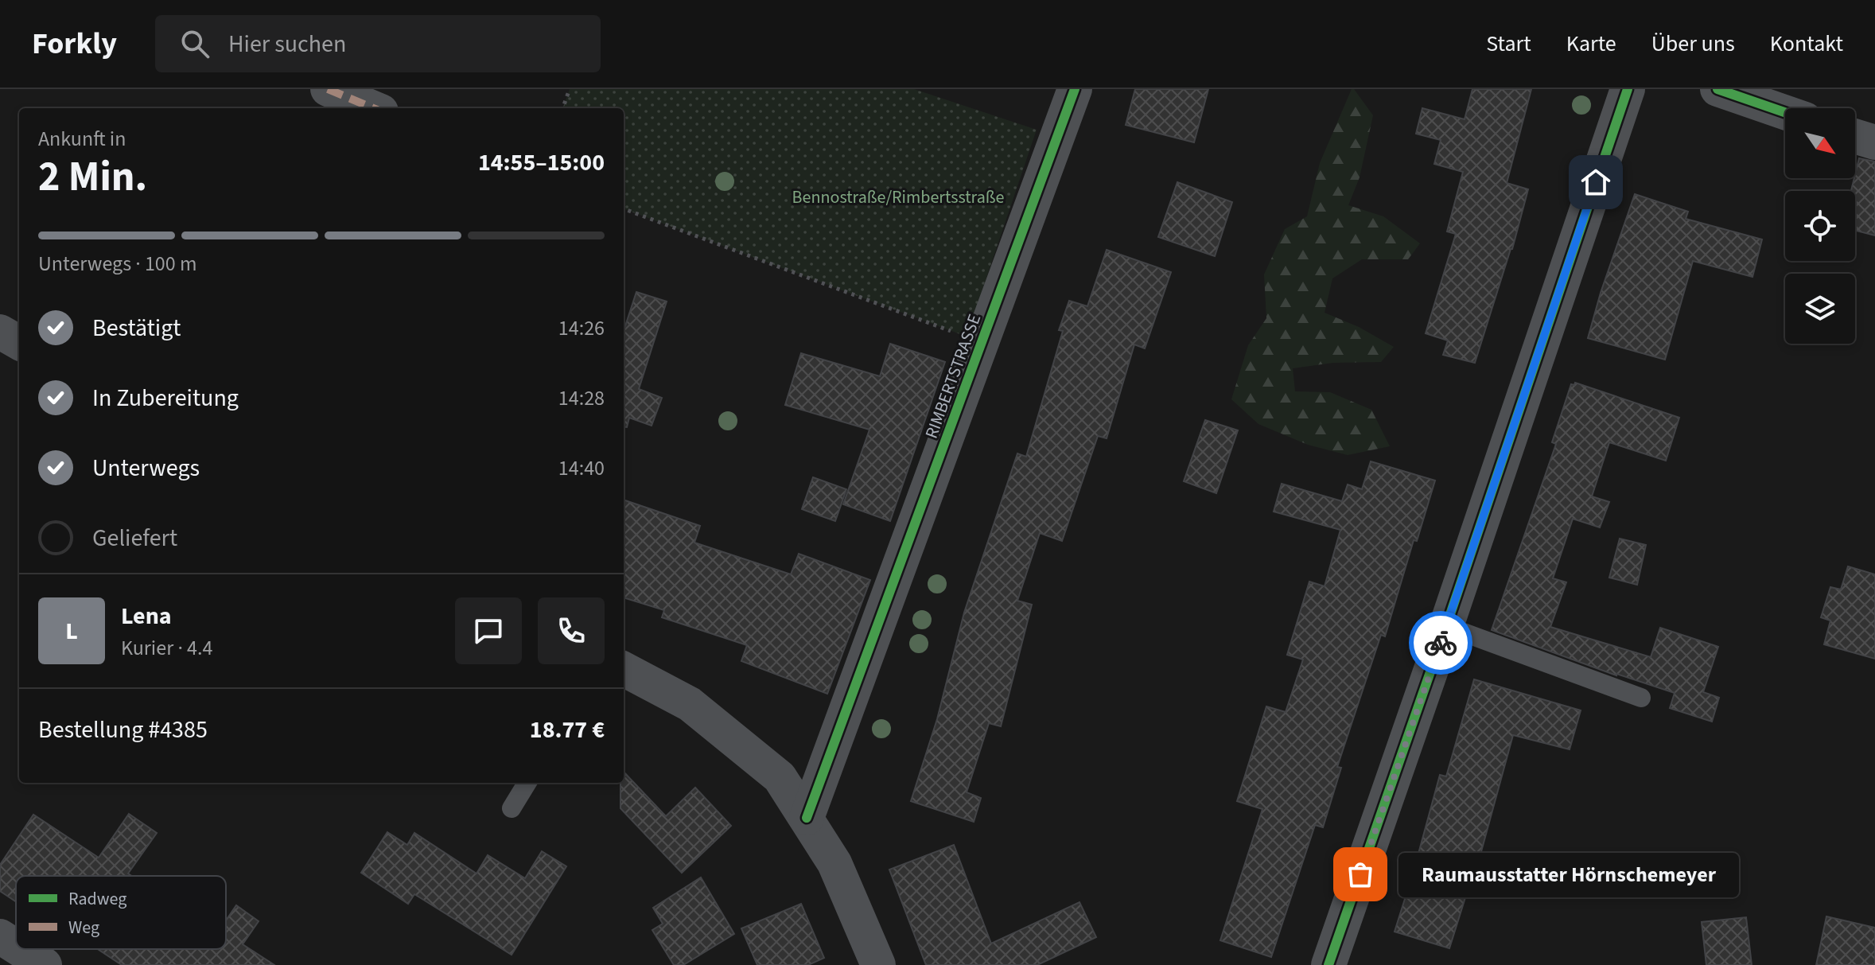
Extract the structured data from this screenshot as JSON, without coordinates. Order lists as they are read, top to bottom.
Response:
{
  "streets": {
    "street": ["RIMBERTSTRASSE"]
  },
  "parks": ["Bennostraße/Rimbertsstraße"],
  "places": ["Raumausstatter Hörnschemeyer"],
  "legend": ["Radweg", "Weg"],
  "north": "bottom right",
  "page": {
    "header": "Forkly",
    "search": "Hier suchen",
    "nav": [
      "Start",
      "Karte",
      "Über uns",
      "Kontakt"
    ],
    "heading": ["2 Min.", "Ankunft in", "14:55–15:00"],
    "panel": [
      "Lena",
      "Kurier · 4.4",
      "Bestellung #4385",
      "18.77 €"
    ],
    "bar": "Unterwegs · 100 m",
    "list": [
      ["Bestätigt", "14:26"],
      ["In Zubereitung", "14:28"],
      ["Unterwegs", "14:40"],
      "Geliefert"
    ],
    "round": "L",
    "bubble": "Raumausstatter Hörnschemeyer"
  }
}
